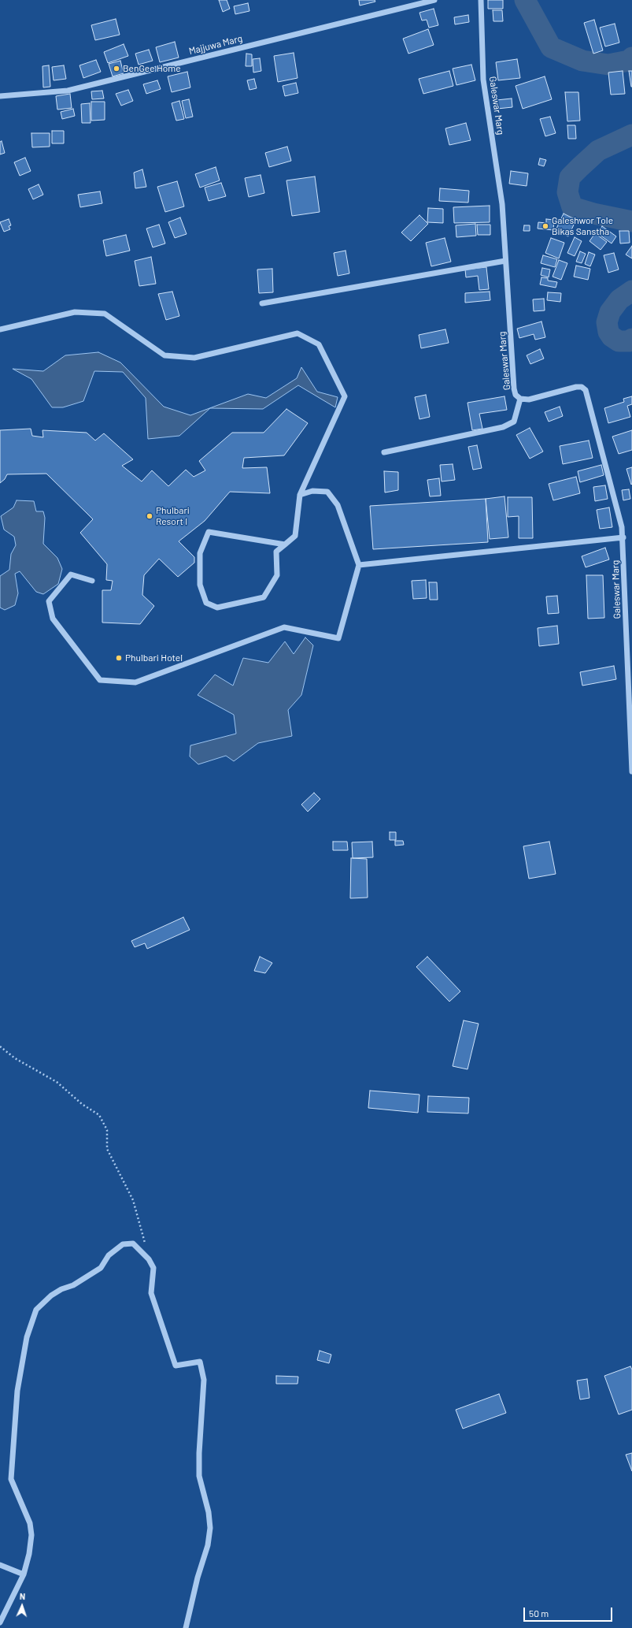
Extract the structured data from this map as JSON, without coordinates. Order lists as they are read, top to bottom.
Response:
{
  "streets": {
    "street": ["Majjuwa Marg", "Galeswar Marg"]
  },
  "places": [
    "BenGee Home",
    "Galeshwor Tole Bikas Sanstha",
    "Phulbari Resort l",
    "Phulbari Hotel"
  ],
  "scale_bar": "50 m",
  "north": "top"
}
